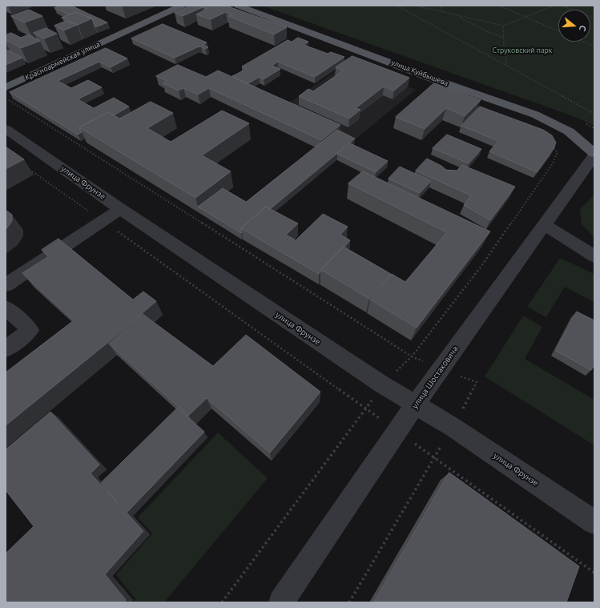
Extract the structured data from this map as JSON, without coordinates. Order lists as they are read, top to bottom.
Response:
{
  "streets": {
    "main road": ["Красноармейская улица", "улица Куйбышева"],
    "street": ["улица Фрунзе", "улица Шостаковича"]
  },
  "crossings": [
    ["улица Куйбышева", "улица Шостаковича"],
    ["улица Фрунзе", "улица Шостаковича"]
  ],
  "parks": ["Струковский парк"],
  "north": "right"
}
